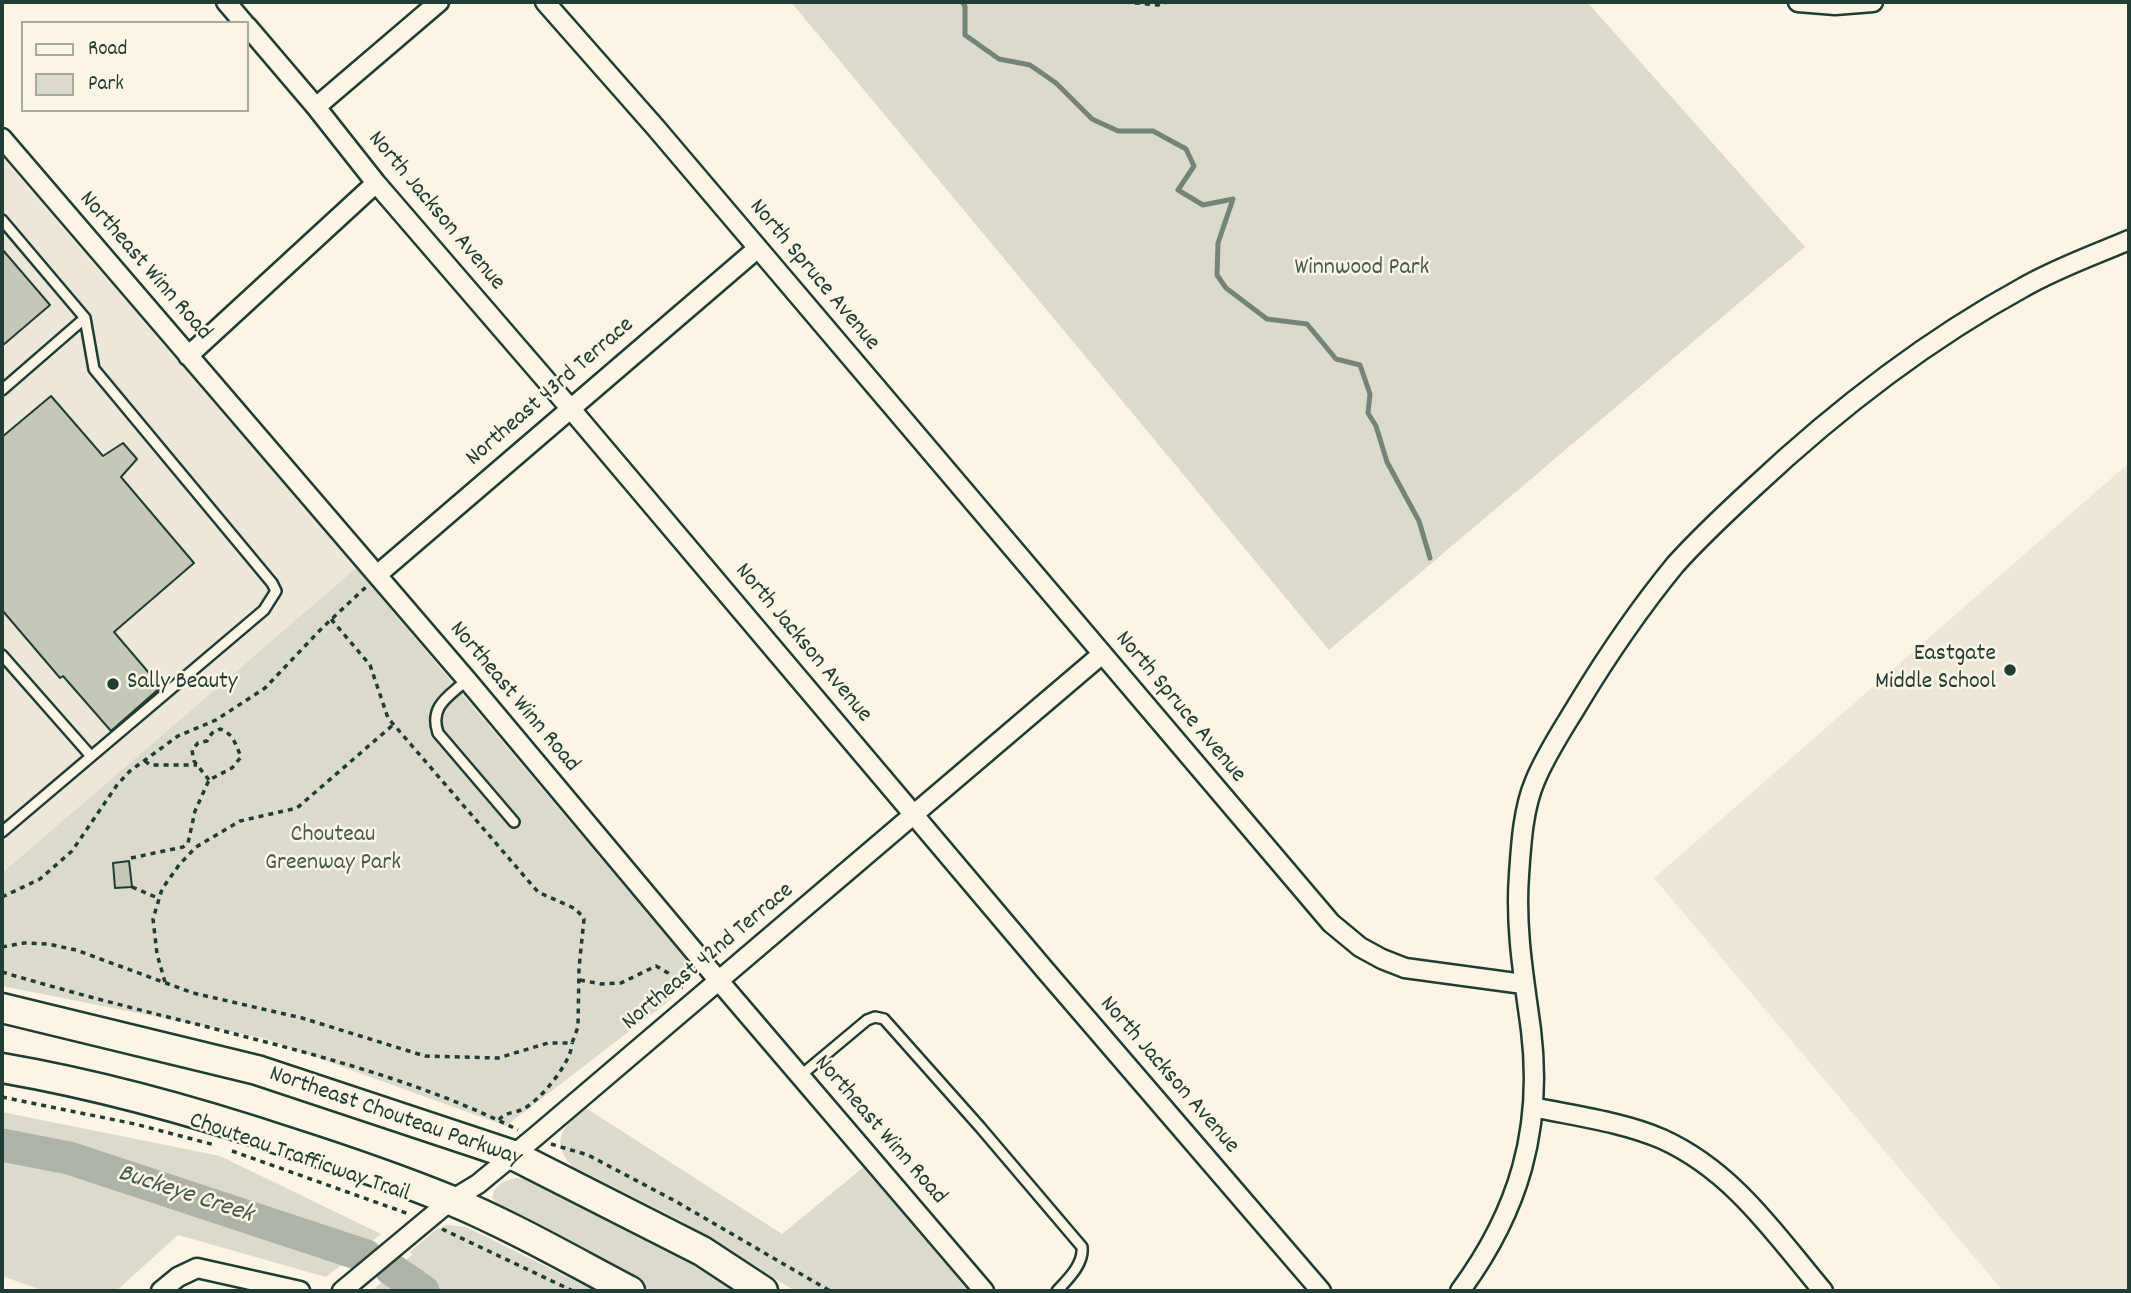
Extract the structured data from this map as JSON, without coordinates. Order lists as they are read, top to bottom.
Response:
{
  "streets": {
    "main road": ["Northeast Chouteau Parkway"],
    "street": [
      "North Jackson Avenue",
      "Northeast Winn Road",
      "North Spruce Avenue",
      "Northeast 43rd Terrace",
      "Northeast 42nd Terrace"
    ],
    "path": ["Chouteau Trafficway Trail"]
  },
  "crossings": [
    ["North Jackson Avenue", "Northeast 43rd Terrace"],
    ["North Jackson Avenue", "Northeast 42nd Terrace"],
    ["Northeast Winn Road", "Northeast 43rd Terrace"],
    ["Northeast Winn Road", "Northeast 42nd Terrace"],
    ["North Spruce Avenue", "Northeast 43rd Terrace"],
    ["North Spruce Avenue", "Northeast 42nd Terrace"],
    ["Northeast 42nd Terrace", "Northeast Chouteau Parkway"],
    ["Northeast 42nd Terrace", "Chouteau Trafficway Trail"]
  ],
  "water": ["Buckeye Creek"],
  "parks": ["Winnwood Park", "Chouteau Greenway Park"],
  "places": ["Eastgate Middle School", "Sally Beauty"],
  "legend": ["Road", "Park"]
}
